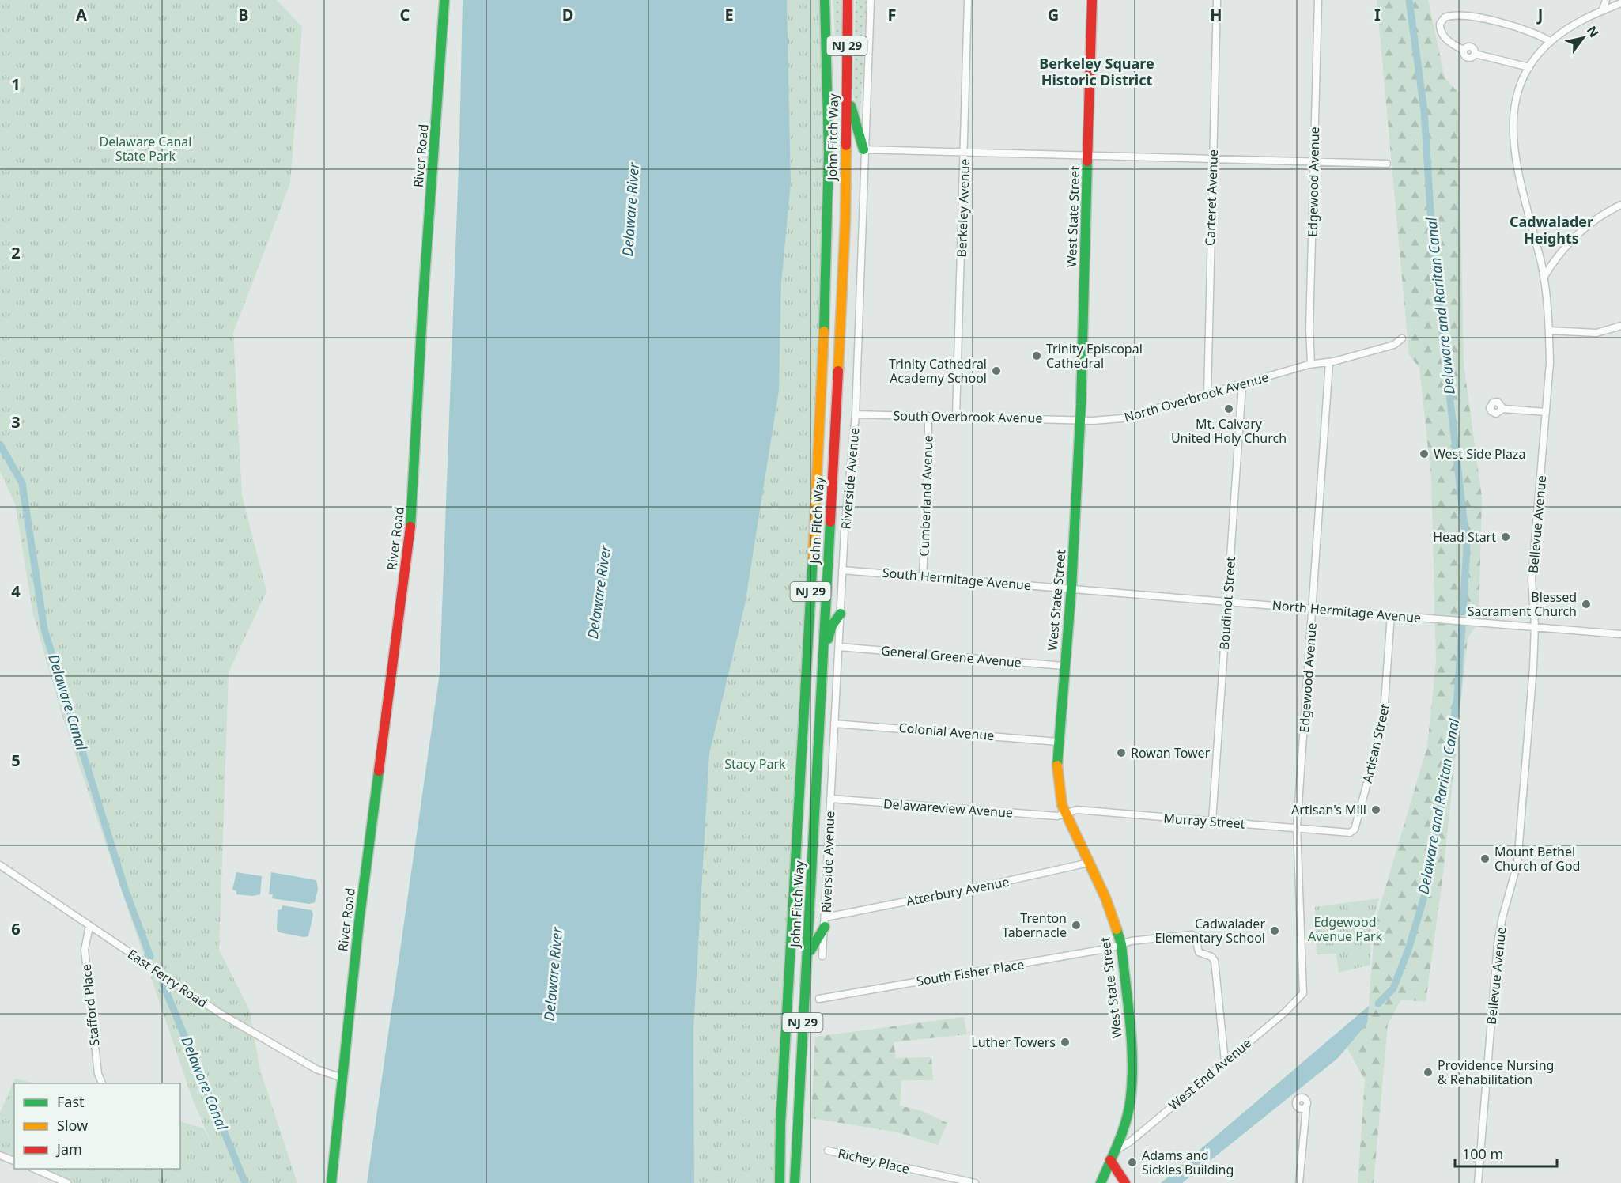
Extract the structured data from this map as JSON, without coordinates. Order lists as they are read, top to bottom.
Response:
{
  "streets": {
    "main road": [
      "NJ 29",
      "John Fitch Way",
      "River Road",
      "West State Street"
    ],
    "street": [
      "Edgewood Avenue",
      "Carteret Avenue",
      "Berkeley Avenue",
      "North Overbrook Avenue",
      "South Overbrook Avenue",
      "Riverside Avenue",
      "Cumberland Avenue",
      "Bellevue Avenue",
      "South Hermitage Avenue",
      "Boudinot Street",
      "North Hermitage Avenue",
      "General Greene Avenue",
      "Colonial Avenue",
      "Artisan Street",
      "Delawareview Avenue",
      "Murray Street",
      "Atterbury Avenue",
      "South Fisher Place",
      "East Ferry Road",
      "Stafford Place",
      "West End Avenue",
      "Richey Place"
    ]
  },
  "crossings": [
    ["River Road", "East Ferry Road"],
    ["Edgewood Avenue", "North Overbrook Avenue"],
    ["Edgewood Avenue", "North Hermitage Avenue"],
    ["Edgewood Avenue", "Murray Street"],
    ["Edgewood Avenue", "West End Avenue"],
    ["Carteret Avenue", "North Overbrook Avenue"],
    ["Berkeley Avenue", "South Overbrook Avenue"],
    ["West State Street", "North Overbrook Avenue"],
    ["West State Street", "South Overbrook Avenue"],
    ["West State Street", "South Hermitage Avenue"],
    ["West State Street", "North Hermitage Avenue"],
    ["West State Street", "General Greene Avenue"],
    ["West State Street", "Colonial Avenue"],
    ["West State Street", "Delawareview Avenue"],
    ["West State Street", "Murray Street"],
    ["West State Street", "Atterbury Avenue"],
    ["West State Street", "South Fisher Place"],
    ["West State Street", "West End Avenue"],
    ["North Overbrook Avenue", "South Overbrook Avenue"],
    ["North Overbrook Avenue", "Boudinot Street"],
    ["South Overbrook Avenue", "Riverside Avenue"],
    ["South Overbrook Avenue", "Cumberland Avenue"],
    ["Riverside Avenue", "South Hermitage Avenue"],
    ["Riverside Avenue", "General Greene Avenue"],
    ["Riverside Avenue", "Colonial Avenue"],
    ["Riverside Avenue", "Delawareview Avenue"],
    ["Riverside Avenue", "Atterbury Avenue"],
    ["Cumberland Avenue", "South Hermitage Avenue"],
    ["Bellevue Avenue", "North Hermitage Avenue"],
    ["South Hermitage Avenue", "North Hermitage Avenue"],
    ["Boudinot Street", "North Hermitage Avenue"],
    ["Boudinot Street", "Murray Street"],
    ["North Hermitage Avenue", "Artisan Street"],
    ["Artisan Street", "Murray Street"],
    ["Delawareview Avenue", "Murray Street"],
    ["South Fisher Place", "West End Avenue"],
    ["East Ferry Road", "Stafford Place"]
  ],
  "districts": ["Berkeley Square Historic District", "Cadwalader Heights"],
  "water": ["Delaware River", "Delaware and Raritan Canal", "Delaware Canal"],
  "parks": ["Delaware Canal State Park", "Stacy Park", "Edgewood Avenue Park"],
  "places": [
    "Trinity Episcopal Cathedral",
    "Trinity Cathedral Academy School",
    "Mt. Calvary United Holy Church",
    "West Side Plaza",
    "Head Start",
    "Blessed Sacrament Church",
    "Rowan Tower",
    "Artisan's Mill",
    "Mount Bethel Church of God",
    "Trenton Tabernacle",
    "Cadwalader Elementary School",
    "Luther Towers",
    "Providence Nursing & Rehabilitation",
    "Adams and Sickles Building"
  ],
  "legend": ["Fast", "Slow", "Jam"],
  "scale_bar": "100 m",
  "north": "top right",
  "grid": {
    "columns": [
      "A",
      "B",
      "C",
      "D",
      "E",
      "F",
      "G",
      "H",
      "I",
      "J"
    ],
    "rows": [
      "1",
      "2",
      "3",
      "4",
      "5",
      "6"
    ]
  }
}
